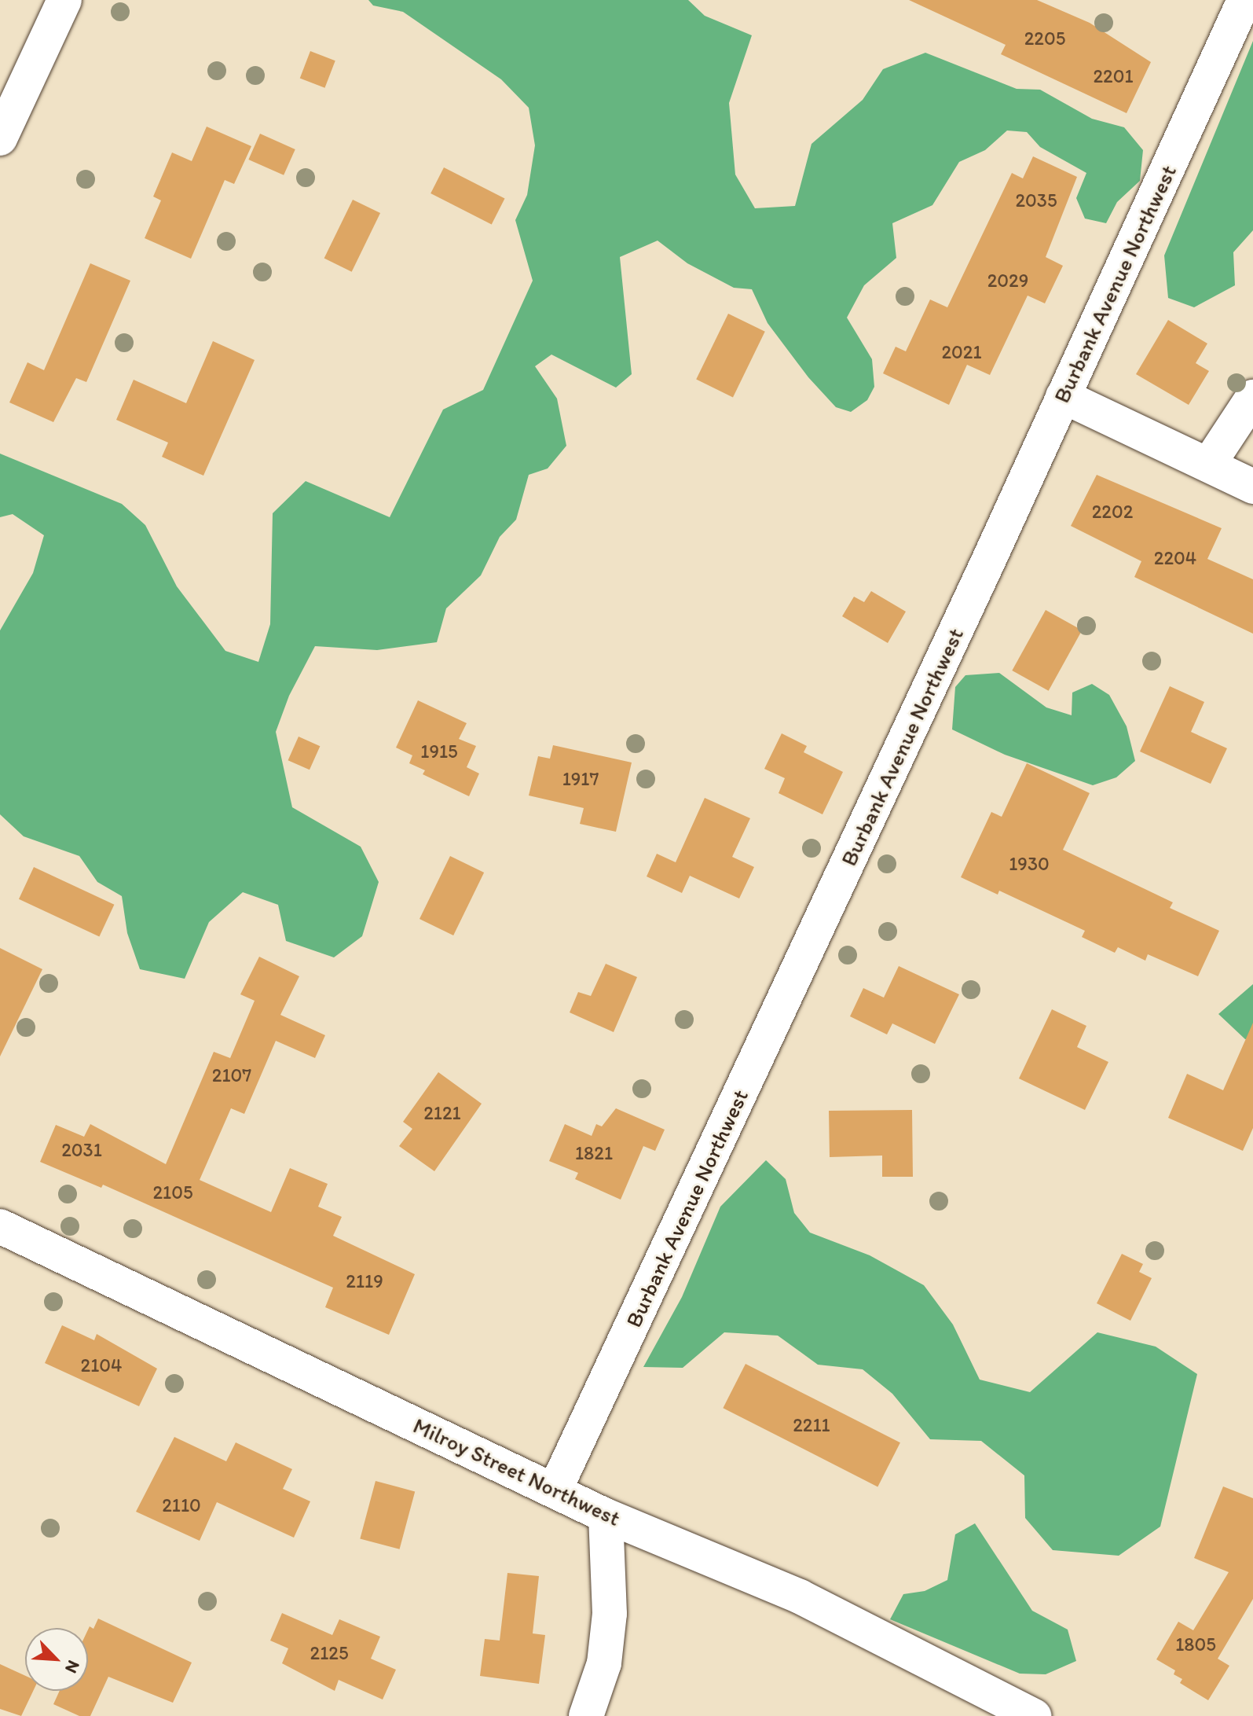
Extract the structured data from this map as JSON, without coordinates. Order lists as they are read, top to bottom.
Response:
{
  "streets": {
    "street": ["Burbank Avenue Northwest", "Milroy Street Northwest"]
  },
  "crossings": [
    ["Burbank Avenue Northwest", "Milroy Street Northwest"]
  ],
  "house_numbers": [
    "2205",
    "2201",
    "2035",
    "2029",
    "2021",
    "2202",
    "2204",
    "1915",
    "1917",
    "1930",
    "2107",
    "2121",
    "2031",
    "1821",
    "2105",
    "2119",
    "2104",
    "2211",
    "2110",
    "1805",
    "2125"
  ],
  "north": "bottom right"
}
